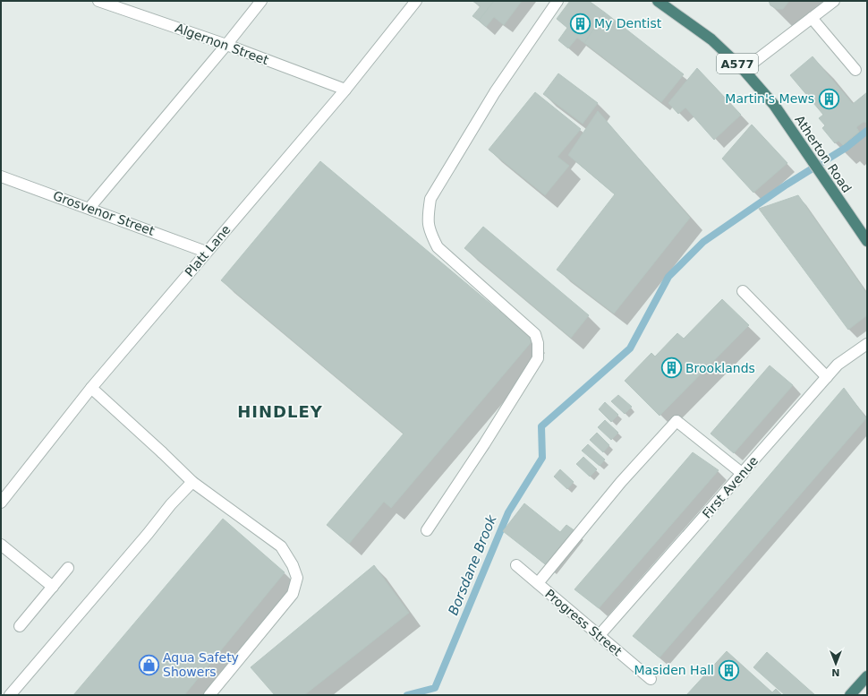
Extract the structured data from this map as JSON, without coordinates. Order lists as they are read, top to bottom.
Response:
{
  "streets": {
    "highway": ["A577", "Atherton Road"],
    "street": [
      "Algernon Street",
      "Grosvenor Street",
      "Platt Lane",
      "First Avenue",
      "Progress Street"
    ]
  },
  "crossings": [
    ["Algernon Street", "Platt Lane"],
    ["Grosvenor Street", "Platt Lane"],
    ["First Avenue", "Progress Street"]
  ],
  "districts": ["HINDLEY"],
  "water": ["Borsdane Brook"],
  "places": {
    "building": [
      "My Dentist",
      "Martin's Mews",
      "Brooklands",
      "Masiden Hall"
    ],
    "shop": ["Aqua Safety Showers"]
  },
  "north": "bottom"
}
